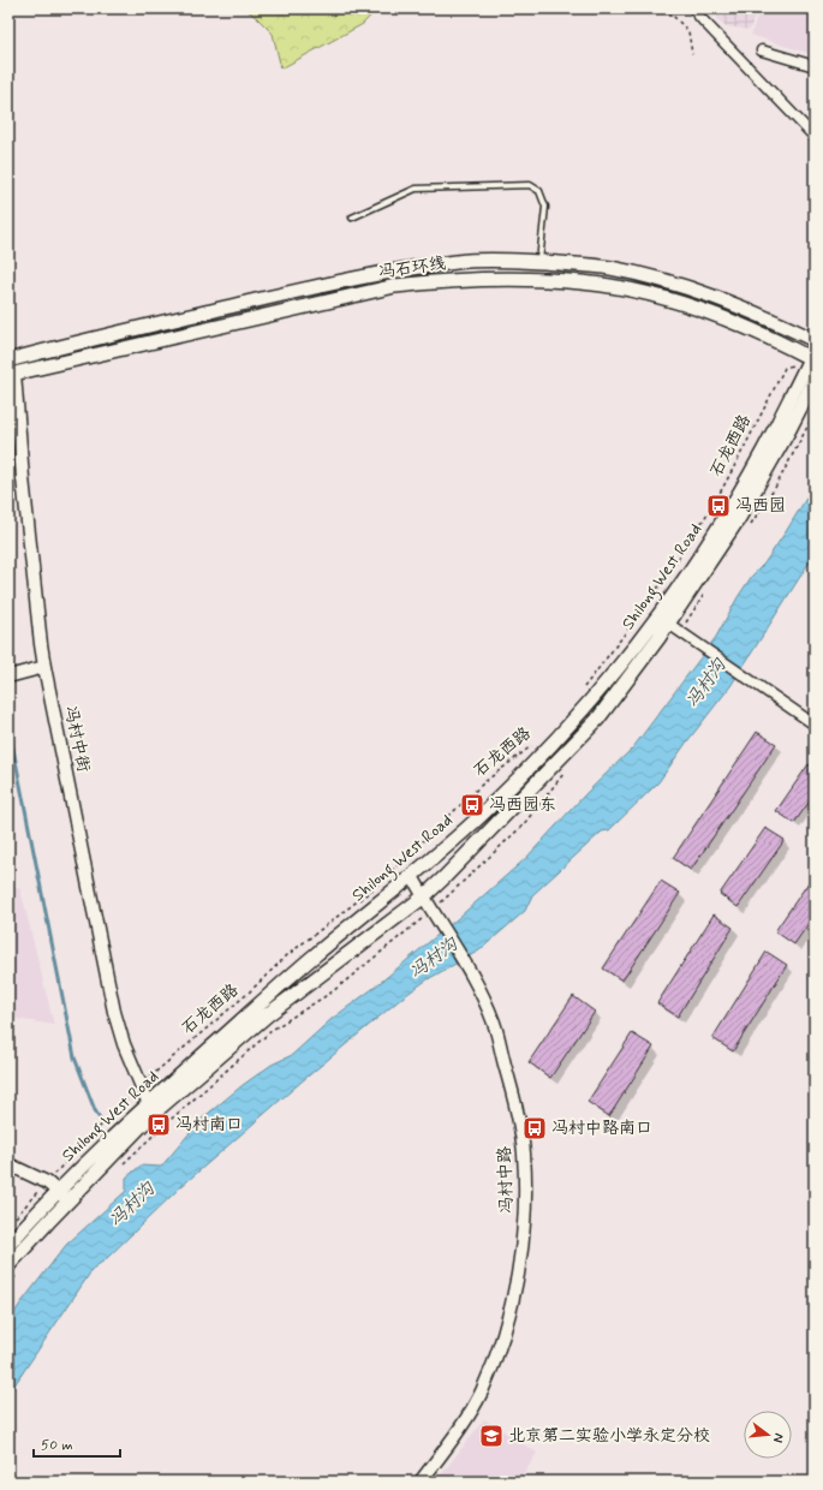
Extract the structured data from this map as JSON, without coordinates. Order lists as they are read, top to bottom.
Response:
{
  "streets": {
    "main road": ["冯石环线", "Shilong West Road"],
    "street": ["冯村中街", "冯村中路"],
    "path": ["石龙西路"]
  },
  "crossings": [
    ["冯石环线", "石龙西路"],
    ["冯石环线", "Shilong West Road"],
    ["冯石环线", "冯村中街"],
    ["石龙西路", "Shilong West Road"],
    ["石龙西路", "冯村中街"],
    ["Shilong West Road", "冯村中街"],
    ["Shilong West Road", "冯村中路"]
  ],
  "water": ["冯村沟"],
  "places": {
    "bus stop": [
      "冯西园",
      "冯西园东",
      "冯村南口",
      "冯村中路南口"
    ],
    "school or university": ["北京第二实验小学永定分校"]
  },
  "scale_bar": "50 m",
  "north": "right"
}
